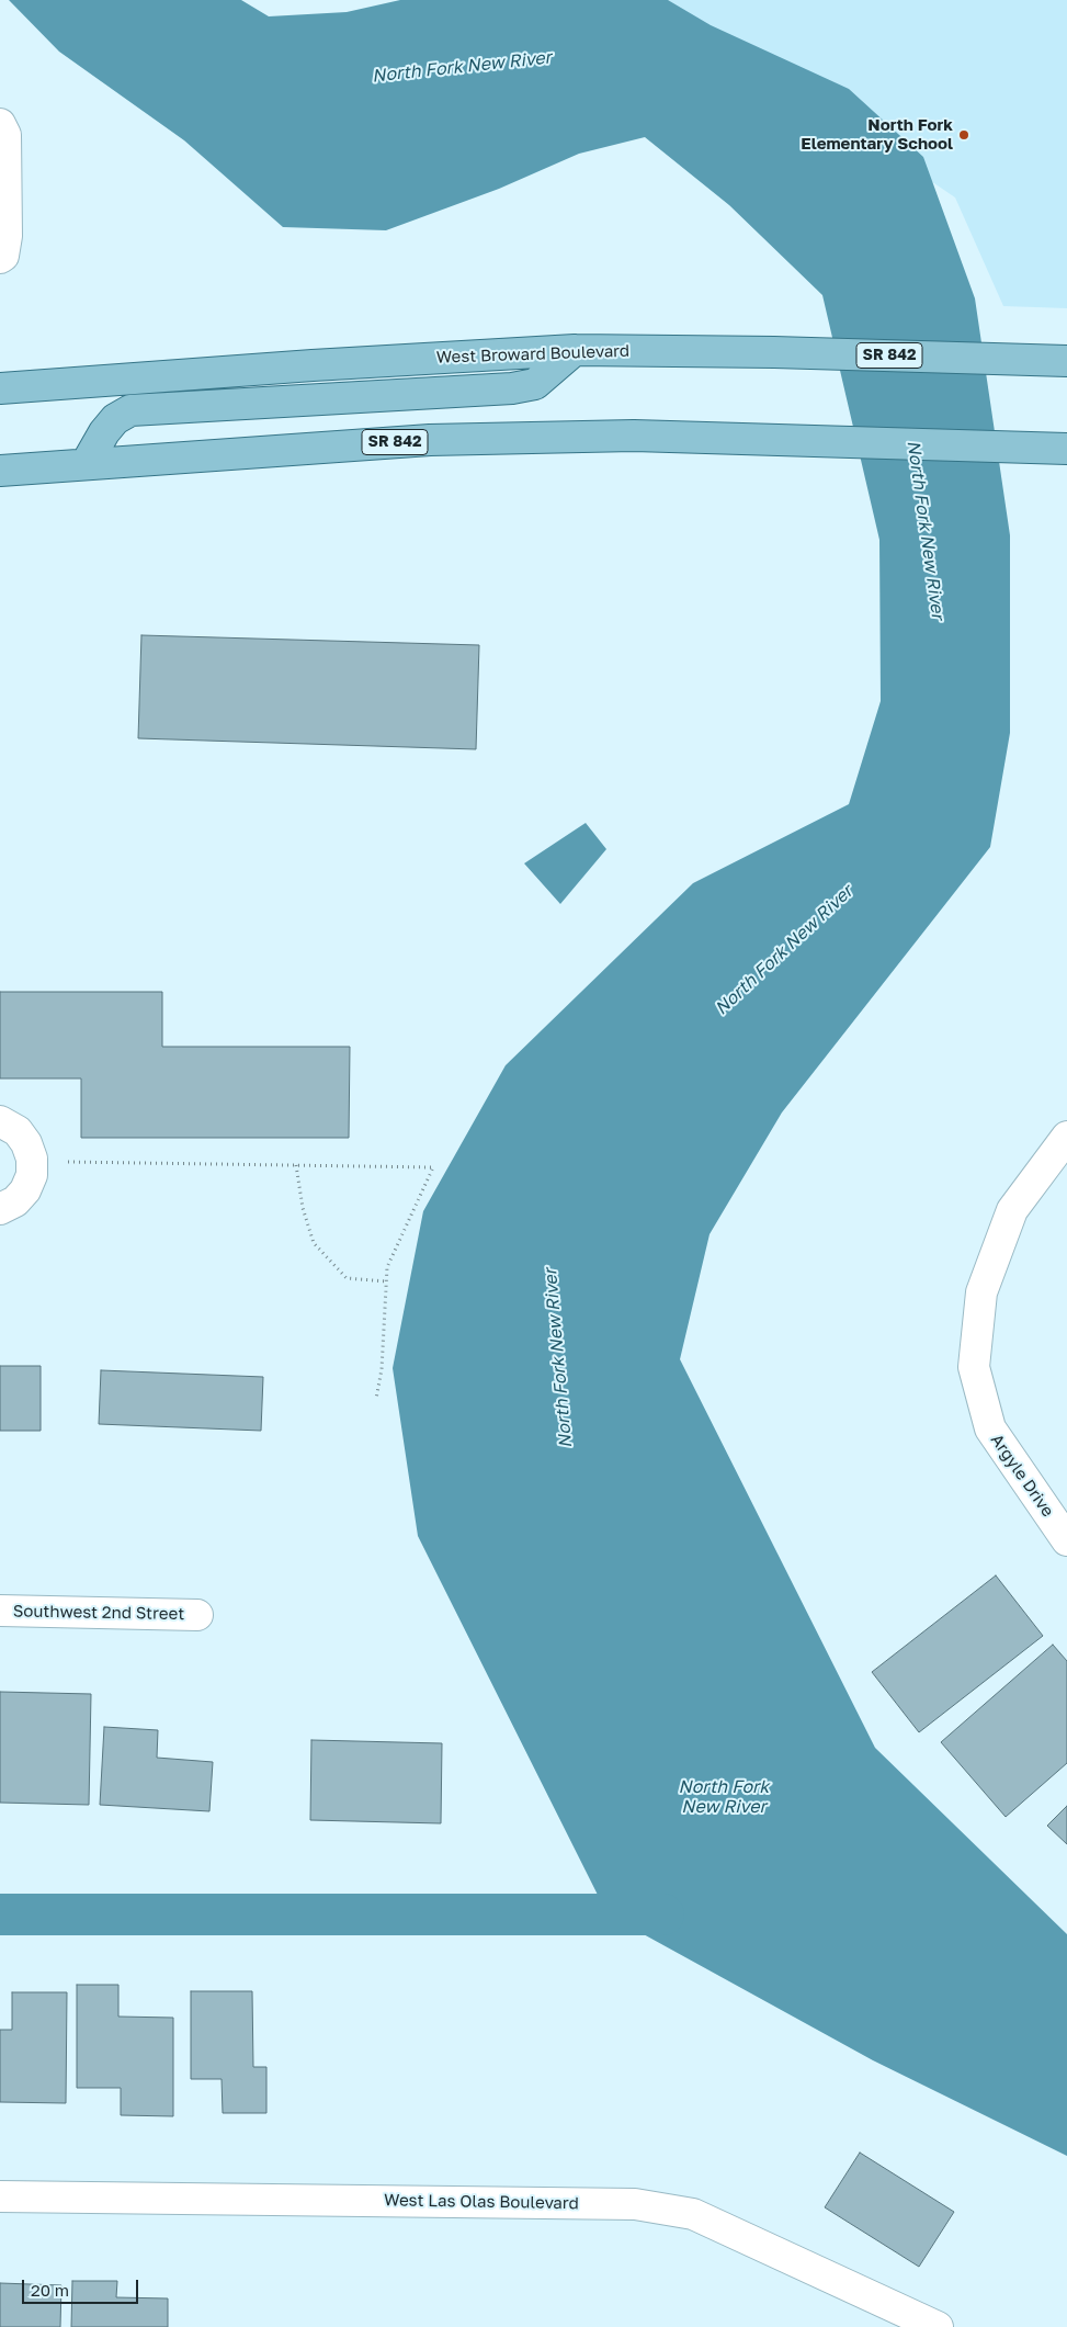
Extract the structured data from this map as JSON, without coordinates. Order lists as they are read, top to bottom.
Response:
{
  "streets": {
    "main road": ["West Broward Boulevard", "SR 842"],
    "street": ["Argyle Drive", "Southwest 2nd Street", "West Las Olas Boulevard"]
  },
  "water": ["North Fork New River"],
  "places": ["North Fork Elementary School"],
  "scale_bar": "20 m"
}
